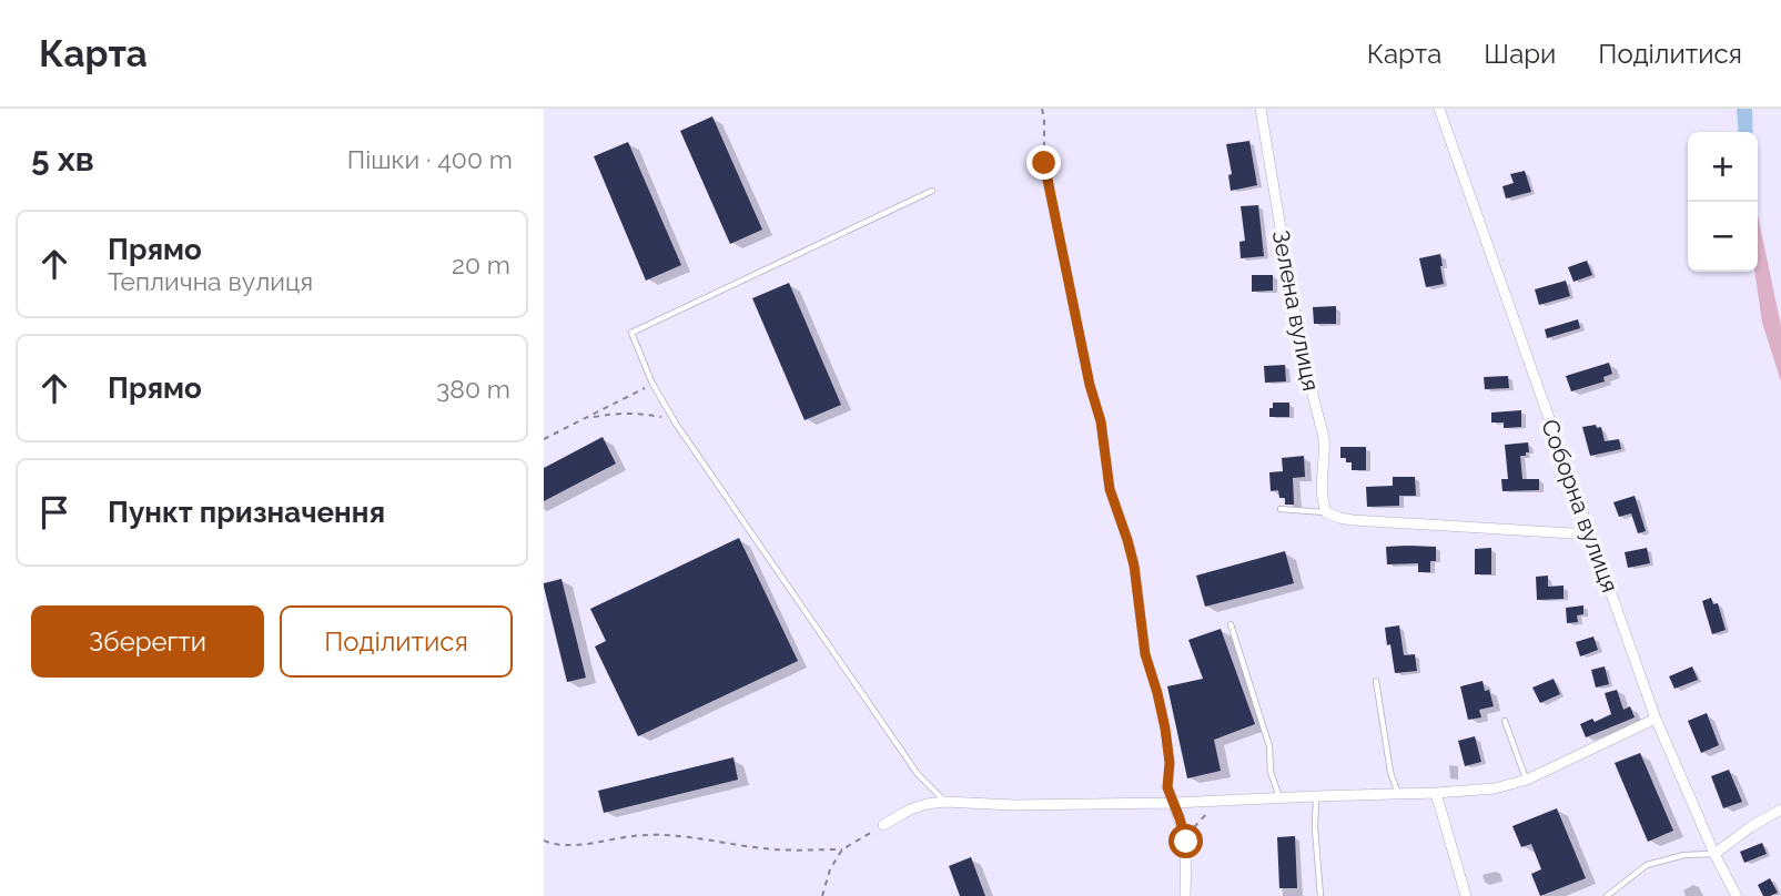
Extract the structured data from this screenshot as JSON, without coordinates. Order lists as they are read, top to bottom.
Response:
{
  "streets": {
    "street": ["Зелена вулиця", "Соборна вулиця"]
  },
  "page": {
    "header": "Карта",
    "nav": ["Карта", "Шари", "Поділитися"],
    "heading": ["5 хв", "Пішки · 400 m"],
    "map_buttons": ["+", "−"],
    "list": [
      ["Прямо", "Теплична вулиця", "20 m"],
      ["Прямо", "380 m"],
      "Пункт призначення"
    ],
    "buttons": ["Зберегти", "Поділитися"]
  }
}
